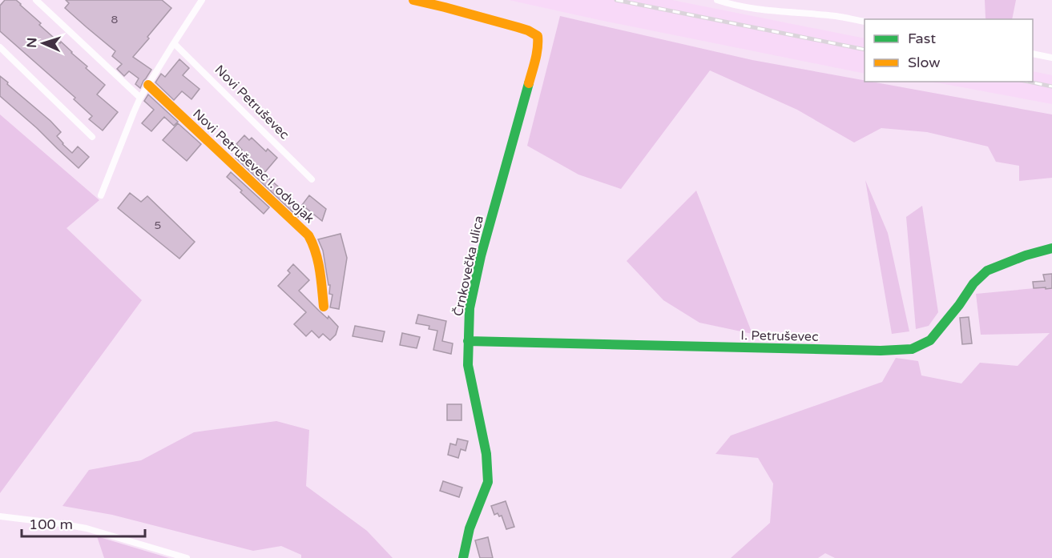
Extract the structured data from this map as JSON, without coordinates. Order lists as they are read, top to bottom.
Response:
{
  "streets": {
    "street": [
      "Novi Petruševec",
      "Novi Petruševec I. odvojak",
      "Črnkovečka ulica",
      "I. Petruševec"
    ]
  },
  "crossings": [
    ["Črnkovečka ulica", "I. Petruševec"]
  ],
  "house_numbers": ["8", "5"],
  "legend": ["Fast", "Slow"],
  "scale_bar": "100 m",
  "north": "left"
}
